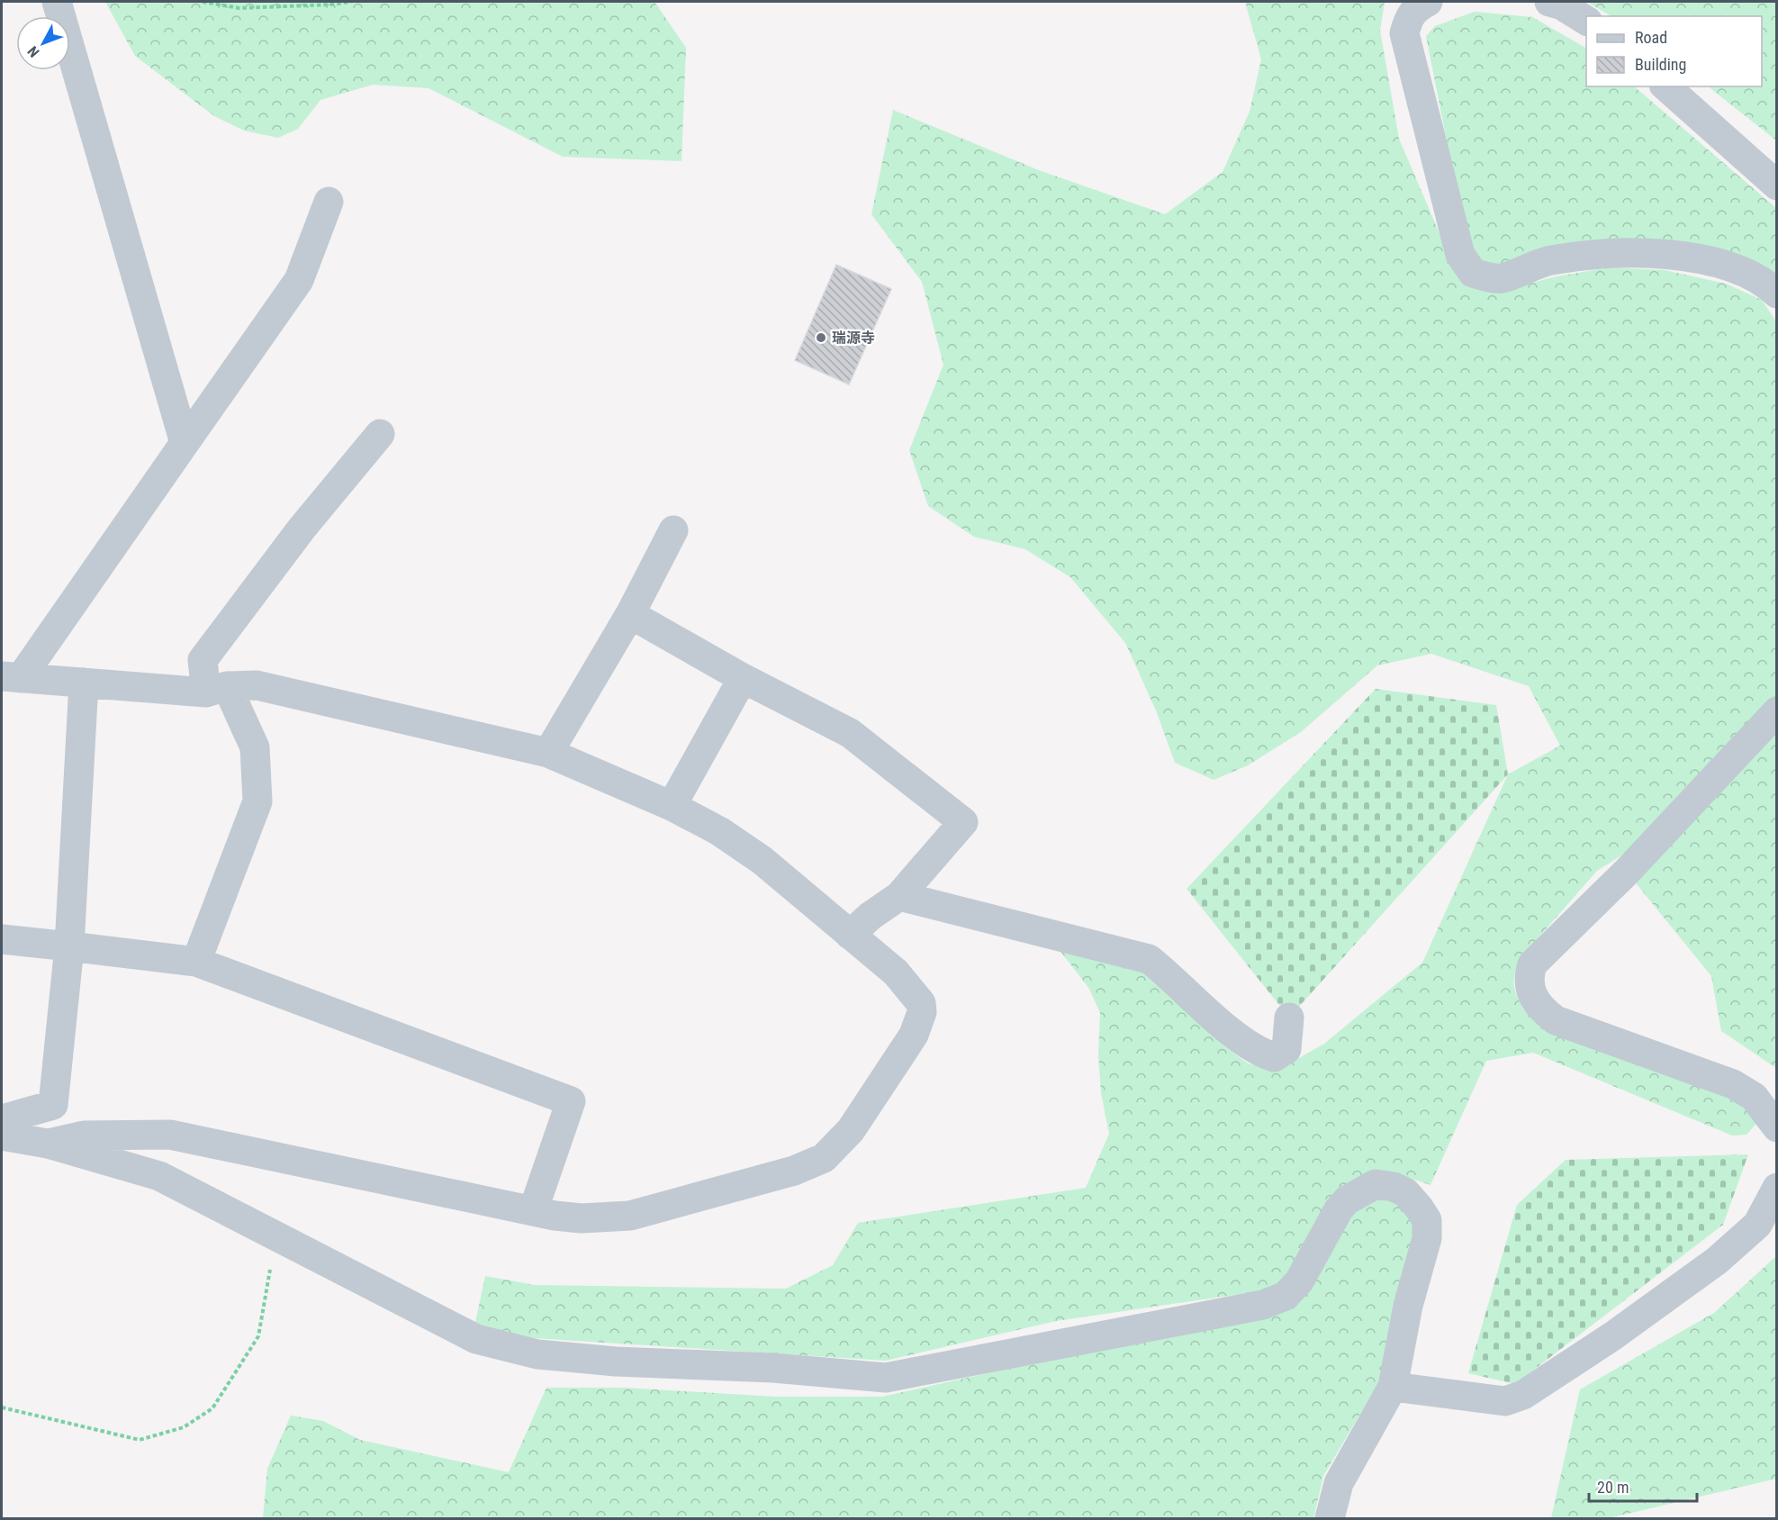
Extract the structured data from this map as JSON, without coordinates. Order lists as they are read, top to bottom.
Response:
{
  "places": ["瑞源寺"],
  "legend": ["Road", "Building"],
  "scale_bar": "20 m",
  "north": "bottom left"
}
